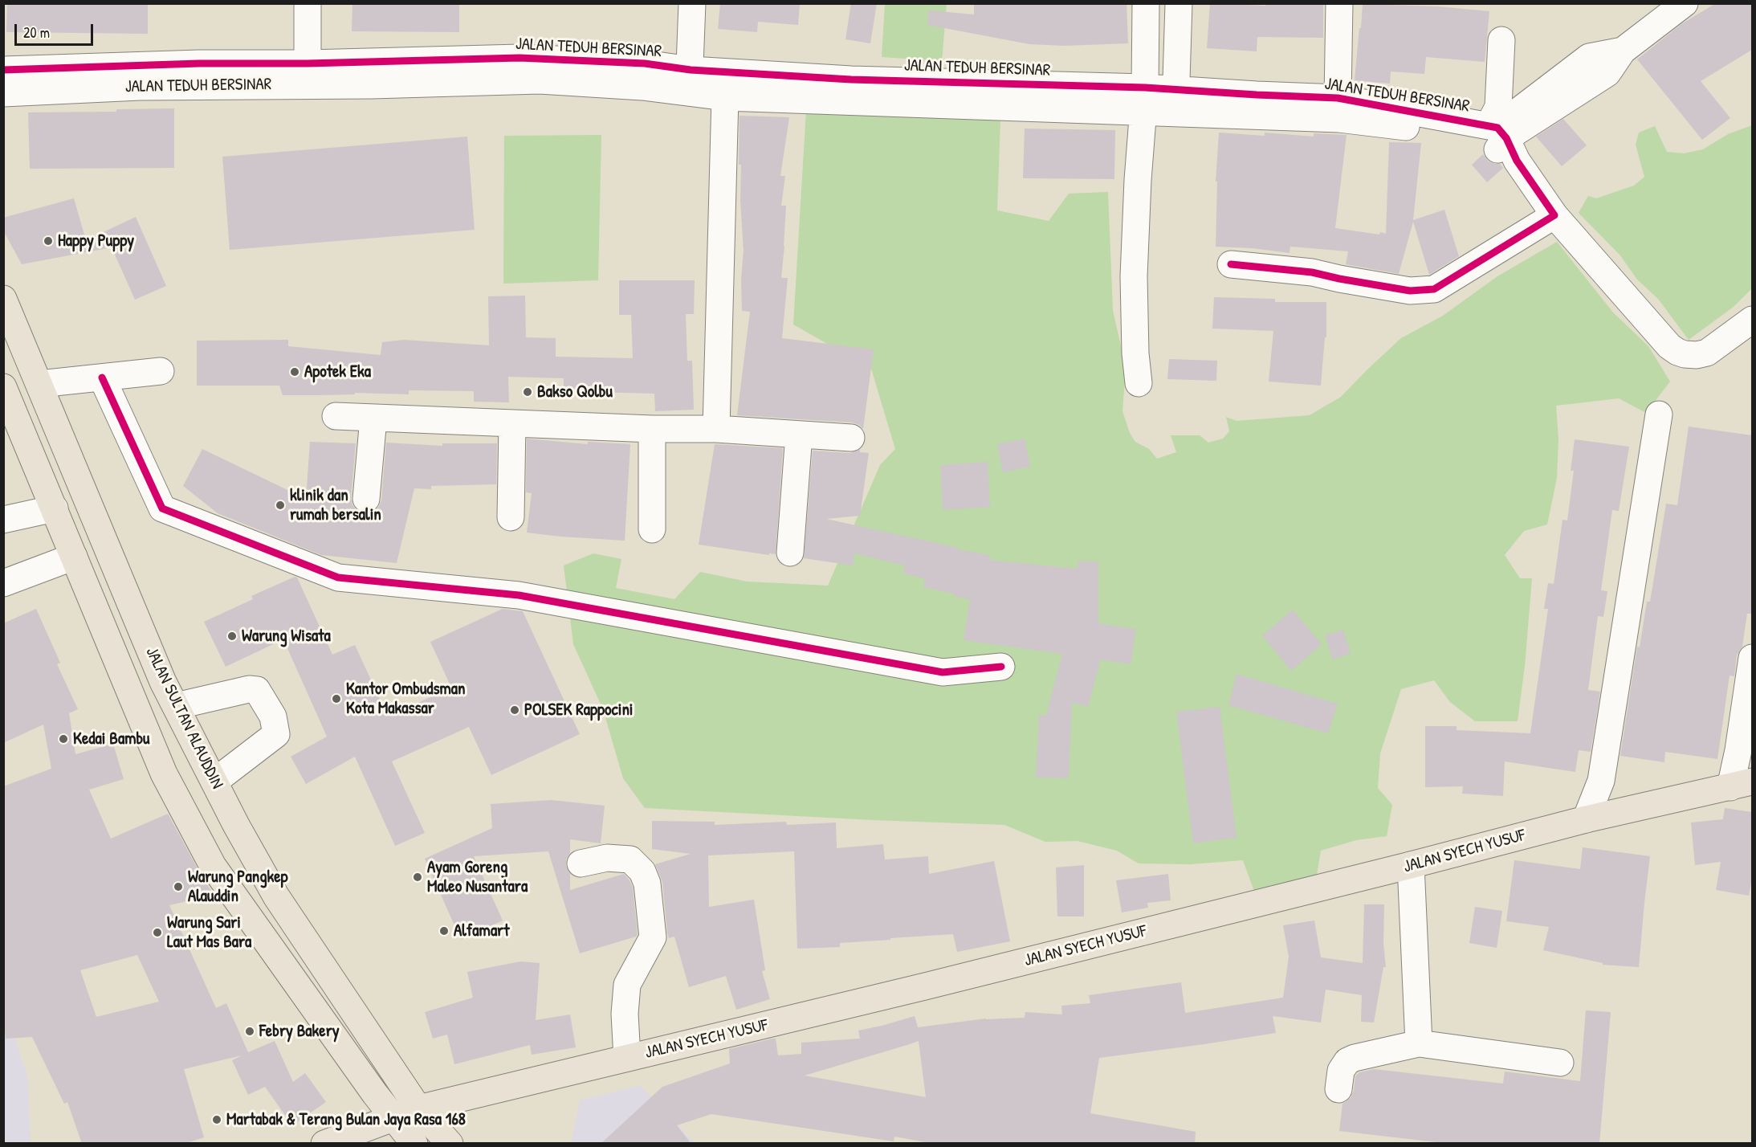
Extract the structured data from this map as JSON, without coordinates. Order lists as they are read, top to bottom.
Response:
{
  "streets": {
    "main road": ["JALAN SULTAN ALAUDDIN", "JALAN SYECH YUSUF"],
    "street": ["JALAN TEDUH BERSINAR"]
  },
  "crossings": [
    ["JALAN SULTAN ALAUDDIN", "JALAN SYECH YUSUF"]
  ],
  "places": [
    "Happy Puppy",
    "Apotek Eka",
    "Bakso Qolbu",
    "klinik dan rumah bersalin",
    "Warung Wisata",
    "Kantor Ombudsman Kota Makassar",
    "POLSEK Rappocini",
    "Kedai Bambu",
    "Ayam Goreng Maleo Nusantara",
    "Warung Pangkep Alauddin",
    "Alfamart",
    "Warung Sari Laut Mas Bara",
    "Febry Bakery",
    "Martabak & Terang Bulan Jaya Rasa 168"
  ],
  "scale_bar": "20 m"
}
